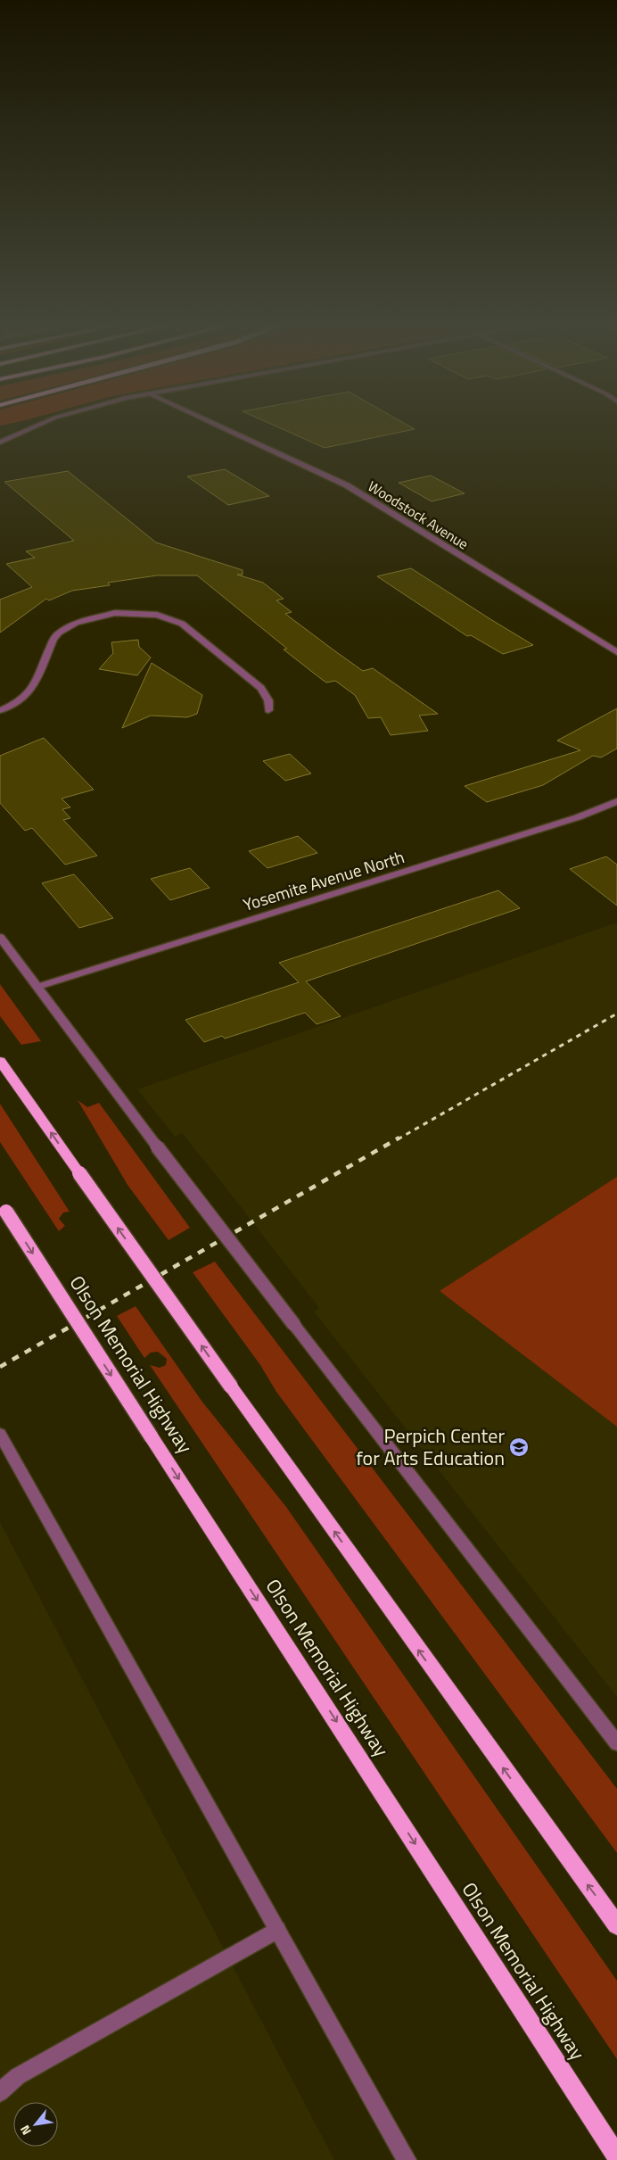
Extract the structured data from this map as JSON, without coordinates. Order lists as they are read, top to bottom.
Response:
{
  "streets": {
    "highway": ["Olson Memorial Highway"],
    "street": ["Woodstock Avenue", "Yosemite Avenue North"]
  },
  "places": {
    "school or university": ["Perpich Center for Arts Education"]
  },
  "north": "bottom left"
}
